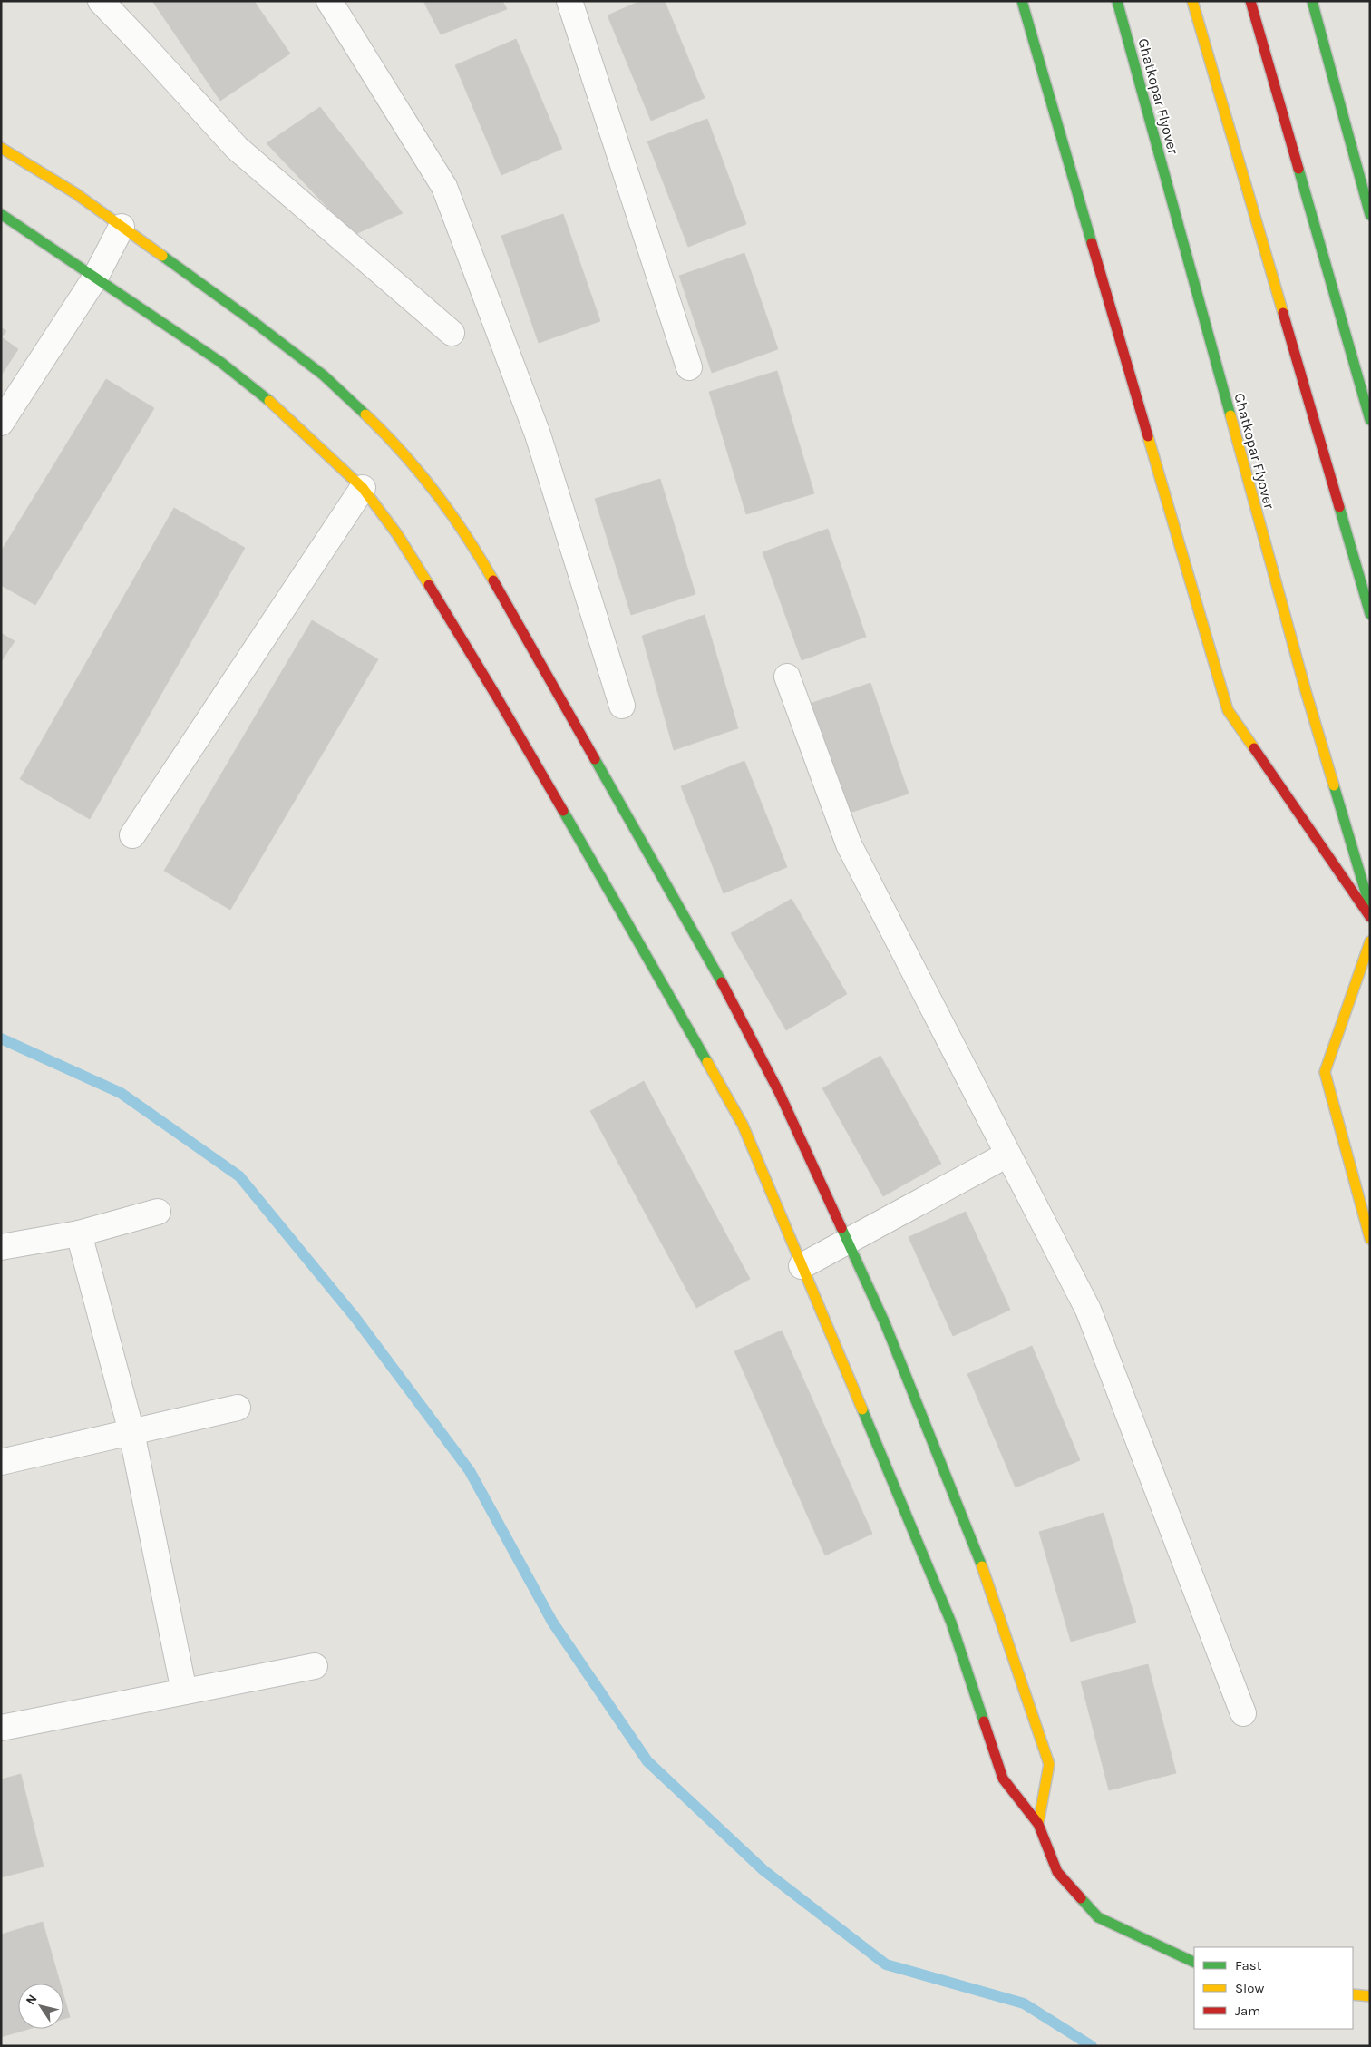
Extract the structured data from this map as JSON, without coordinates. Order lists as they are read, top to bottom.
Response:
{
  "streets": {
    "main road": ["Ghatkopar Flyover"]
  },
  "legend": ["Fast", "Slow", "Jam"],
  "north": "top left"
}
